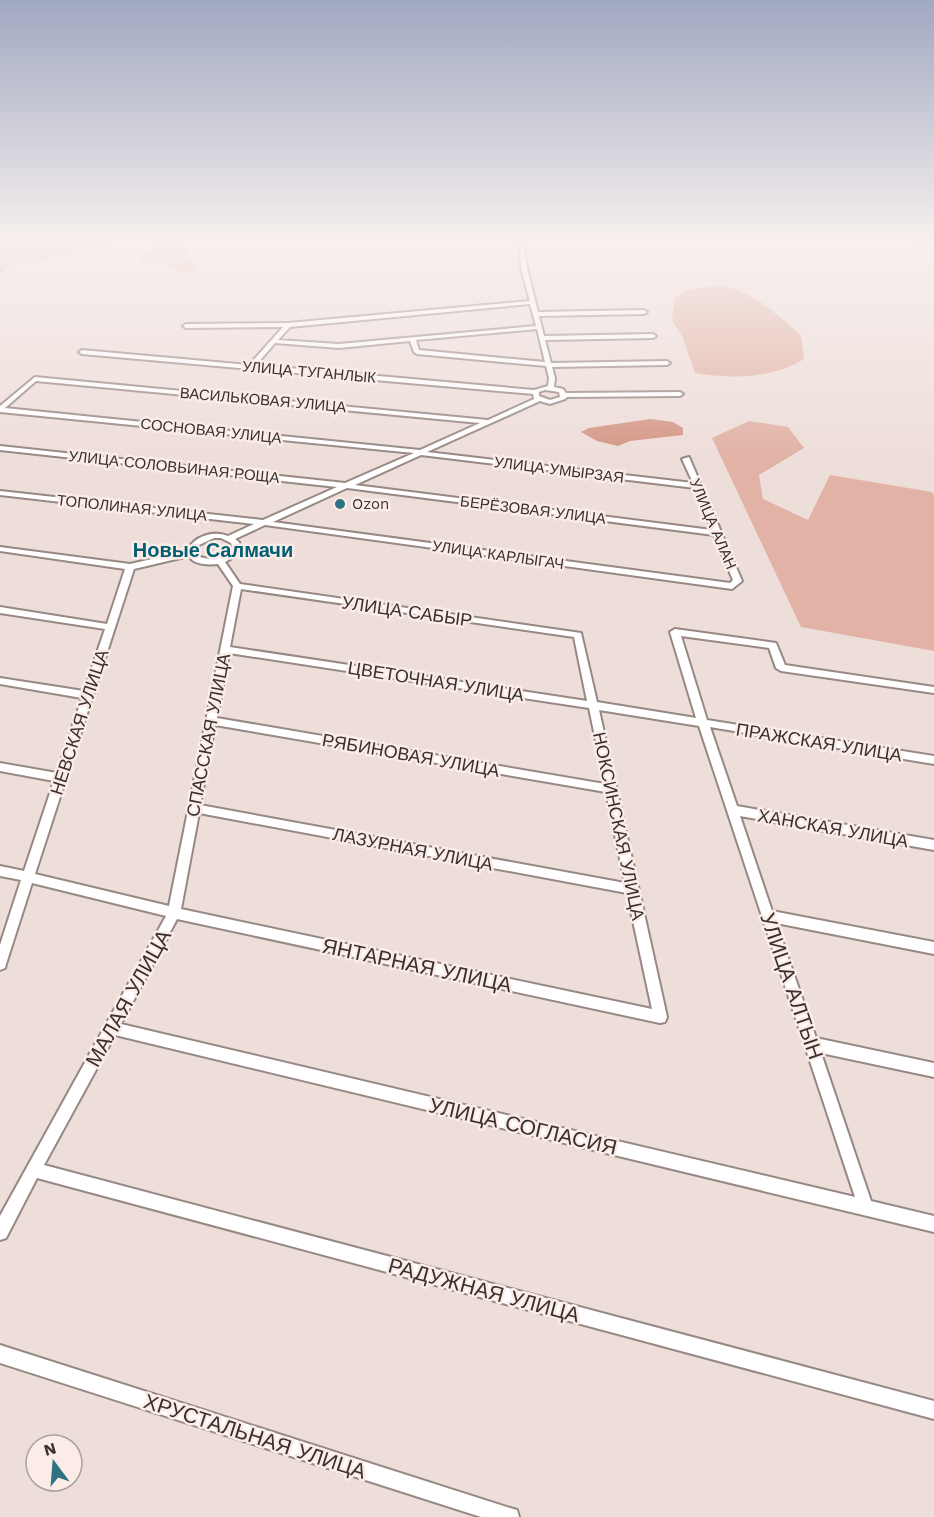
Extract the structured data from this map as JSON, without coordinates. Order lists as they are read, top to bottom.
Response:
{
  "streets": {
    "street": [
      "УЛИЦА ТУГАНЛЫК",
      "ВАСИЛЬКОВАЯ УЛИЦА",
      "СОСНОВАЯ УЛИЦА",
      "УЛИЦА СОЛОВЬИНАЯ РОЩА",
      "УЛИЦА УМЫРЗАЯ",
      "ТОПОЛИНАЯ УЛИЦА",
      "БЕРЁЗОВАЯ УЛИЦА",
      "УЛИЦА АЛАН",
      "УЛИЦА КАРЛЫГАЧ",
      "УЛИЦА САБЫР",
      "ЦВЕТОЧНАЯ УЛИЦА",
      "НЕВСКАЯ УЛИЦА",
      "СПАССКАЯ УЛИЦА",
      "ПРАЖСКАЯ УЛИЦА",
      "РЯБИНОВАЯ УЛИЦА",
      "НОКСИНСКАЯ УЛИЦА",
      "ХАНСКАЯ УЛИЦА",
      "ЛАЗУРНАЯ УЛИЦА",
      "ЯНТАРНАЯ УЛИЦА",
      "УЛИЦА АЛТЫН",
      "МАЛАЯ УЛИЦА",
      "УЛИЦА СОГЛАСИЯ",
      "РАДУЖНАЯ УЛИЦА",
      "ХРУСТАЛЬНАЯ УЛИЦА"
    ]
  },
  "crossings": [
    ["ВАСИЛЬКОВАЯ УЛИЦА", "СОСНОВАЯ УЛИЦА"],
    ["СОСНОВАЯ УЛИЦА", "УЛИЦА УМЫРЗАЯ"],
    ["УЛИЦА СОЛОВЬИНАЯ РОЩА", "БЕРЁЗОВАЯ УЛИЦА"],
    ["УЛИЦА УМЫРЗАЯ", "УЛИЦА АЛАН"],
    ["ТОПОЛИНАЯ УЛИЦА", "УЛИЦА КАРЛЫГАЧ"],
    ["БЕРЁЗОВАЯ УЛИЦА", "УЛИЦА АЛАН"],
    ["УЛИЦА АЛАН", "УЛИЦА КАРЛЫГАЧ"],
    ["УЛИЦА САБЫР", "СПАССКАЯ УЛИЦА"],
    ["УЛИЦА САБЫР", "НОКСИНСКАЯ УЛИЦА"],
    ["ЦВЕТОЧНАЯ УЛИЦА", "СПАССКАЯ УЛИЦА"],
    ["ЦВЕТОЧНАЯ УЛИЦА", "ПРАЖСКАЯ УЛИЦА"],
    ["ЦВЕТОЧНАЯ УЛИЦА", "НОКСИНСКАЯ УЛИЦА"],
    ["НЕВСКАЯ УЛИЦА", "МАЛАЯ УЛИЦА"],
    ["СПАССКАЯ УЛИЦА", "РЯБИНОВАЯ УЛИЦА"],
    ["СПАССКАЯ УЛИЦА", "ЛАЗУРНАЯ УЛИЦА"],
    ["СПАССКАЯ УЛИЦА", "ЯНТАРНАЯ УЛИЦА"],
    ["СПАССКАЯ УЛИЦА", "МАЛАЯ УЛИЦА"],
    ["ПРАЖСКАЯ УЛИЦА", "УЛИЦА АЛТЫН"],
    ["РЯБИНОВАЯ УЛИЦА", "НОКСИНСКАЯ УЛИЦА"],
    ["НОКСИНСКАЯ УЛИЦА", "ЛАЗУРНАЯ УЛИЦА"],
    ["НОКСИНСКАЯ УЛИЦА", "ЯНТАРНАЯ УЛИЦА"],
    ["ХАНСКАЯ УЛИЦА", "УЛИЦА АЛТЫН"],
    ["ЯНТАРНАЯ УЛИЦА", "МАЛАЯ УЛИЦА"],
    ["УЛИЦА АЛТЫН", "УЛИЦА СОГЛАСИЯ"],
    ["МАЛАЯ УЛИЦА", "УЛИЦА СОГЛАСИЯ"],
    ["МАЛАЯ УЛИЦА", "РАДУЖНАЯ УЛИЦА"]
  ],
  "districts": ["Новые Салмачи"],
  "places": ["Ozon"],
  "north": "top"
}
